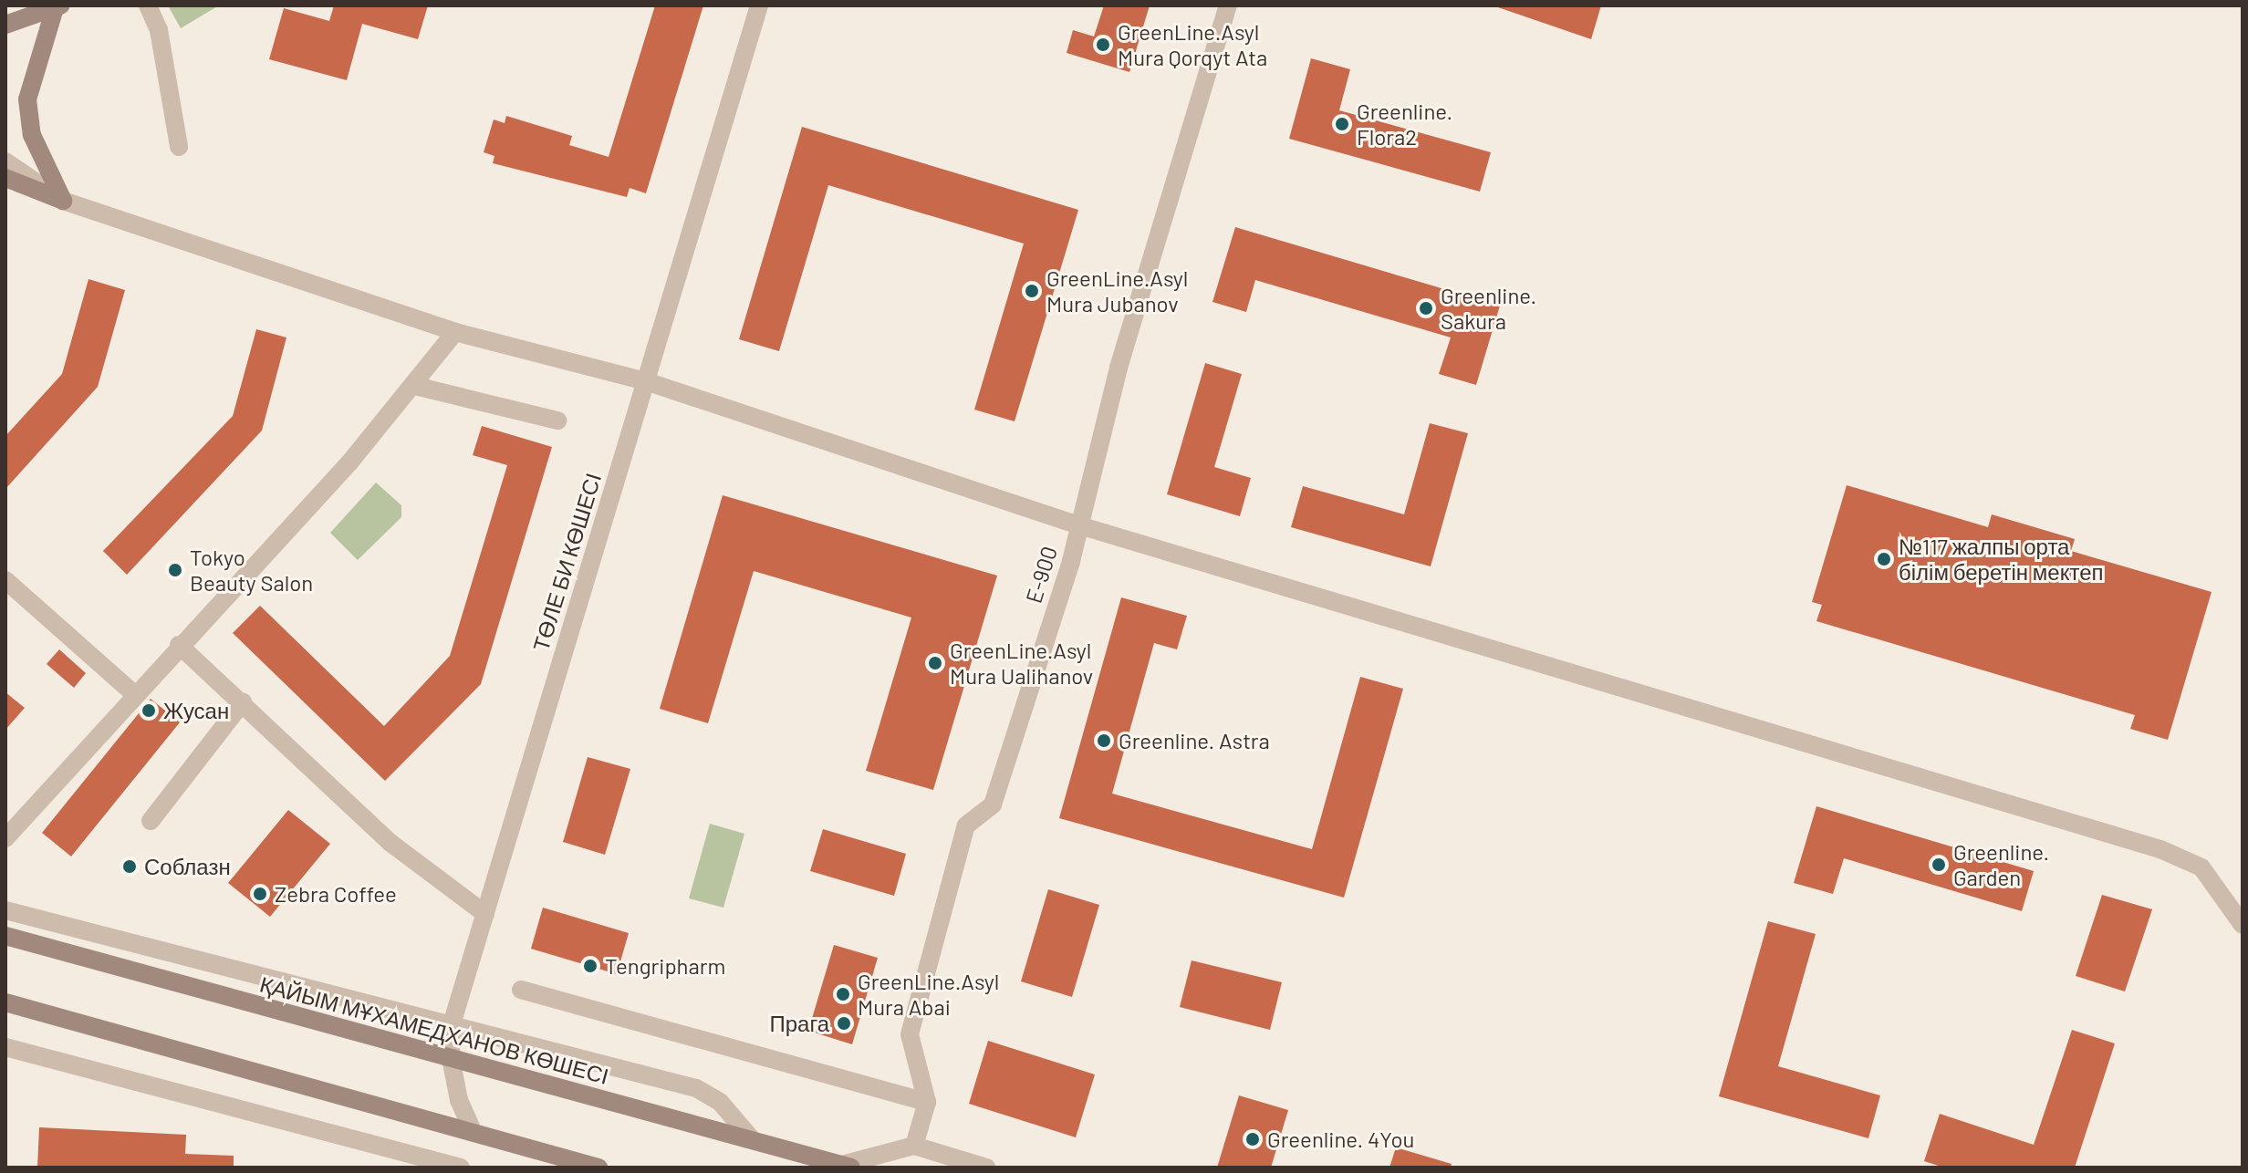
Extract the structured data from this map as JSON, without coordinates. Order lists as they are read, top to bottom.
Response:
{
  "streets": {
    "main road": ["ҚАЙЫМ МҰХАМЕДХАНОВ КӨШЕСІ"],
    "street": ["ТӨЛЕ БИ КӨШЕСІ", "E-900"]
  },
  "crossings": [
    ["ТӨЛЕ БИ КӨШЕСІ", "ҚАЙЫМ МҰХАМЕДХАНОВ КӨШЕСІ"]
  ],
  "places": [
    "GreenLine.Asyl Mura Qorqyt Ata",
    "Greenline. Flora2",
    "GreenLine.Asyl Mura Jubanov",
    "Greenline. Sakura",
    "№117 жалпы орта білім беретін мектеп",
    "Tokyo Beauty Salon",
    "GreenLine.Asyl Mura Ualihanov",
    "Жусан",
    "Greenline. Astra",
    "Greenline. Garden",
    "Соблазн",
    "Zebra Coffee",
    "Tengripharm",
    "GreenLine.Asyl Mura Abai",
    "Прага",
    "Greenline. 4You"
  ]
}
